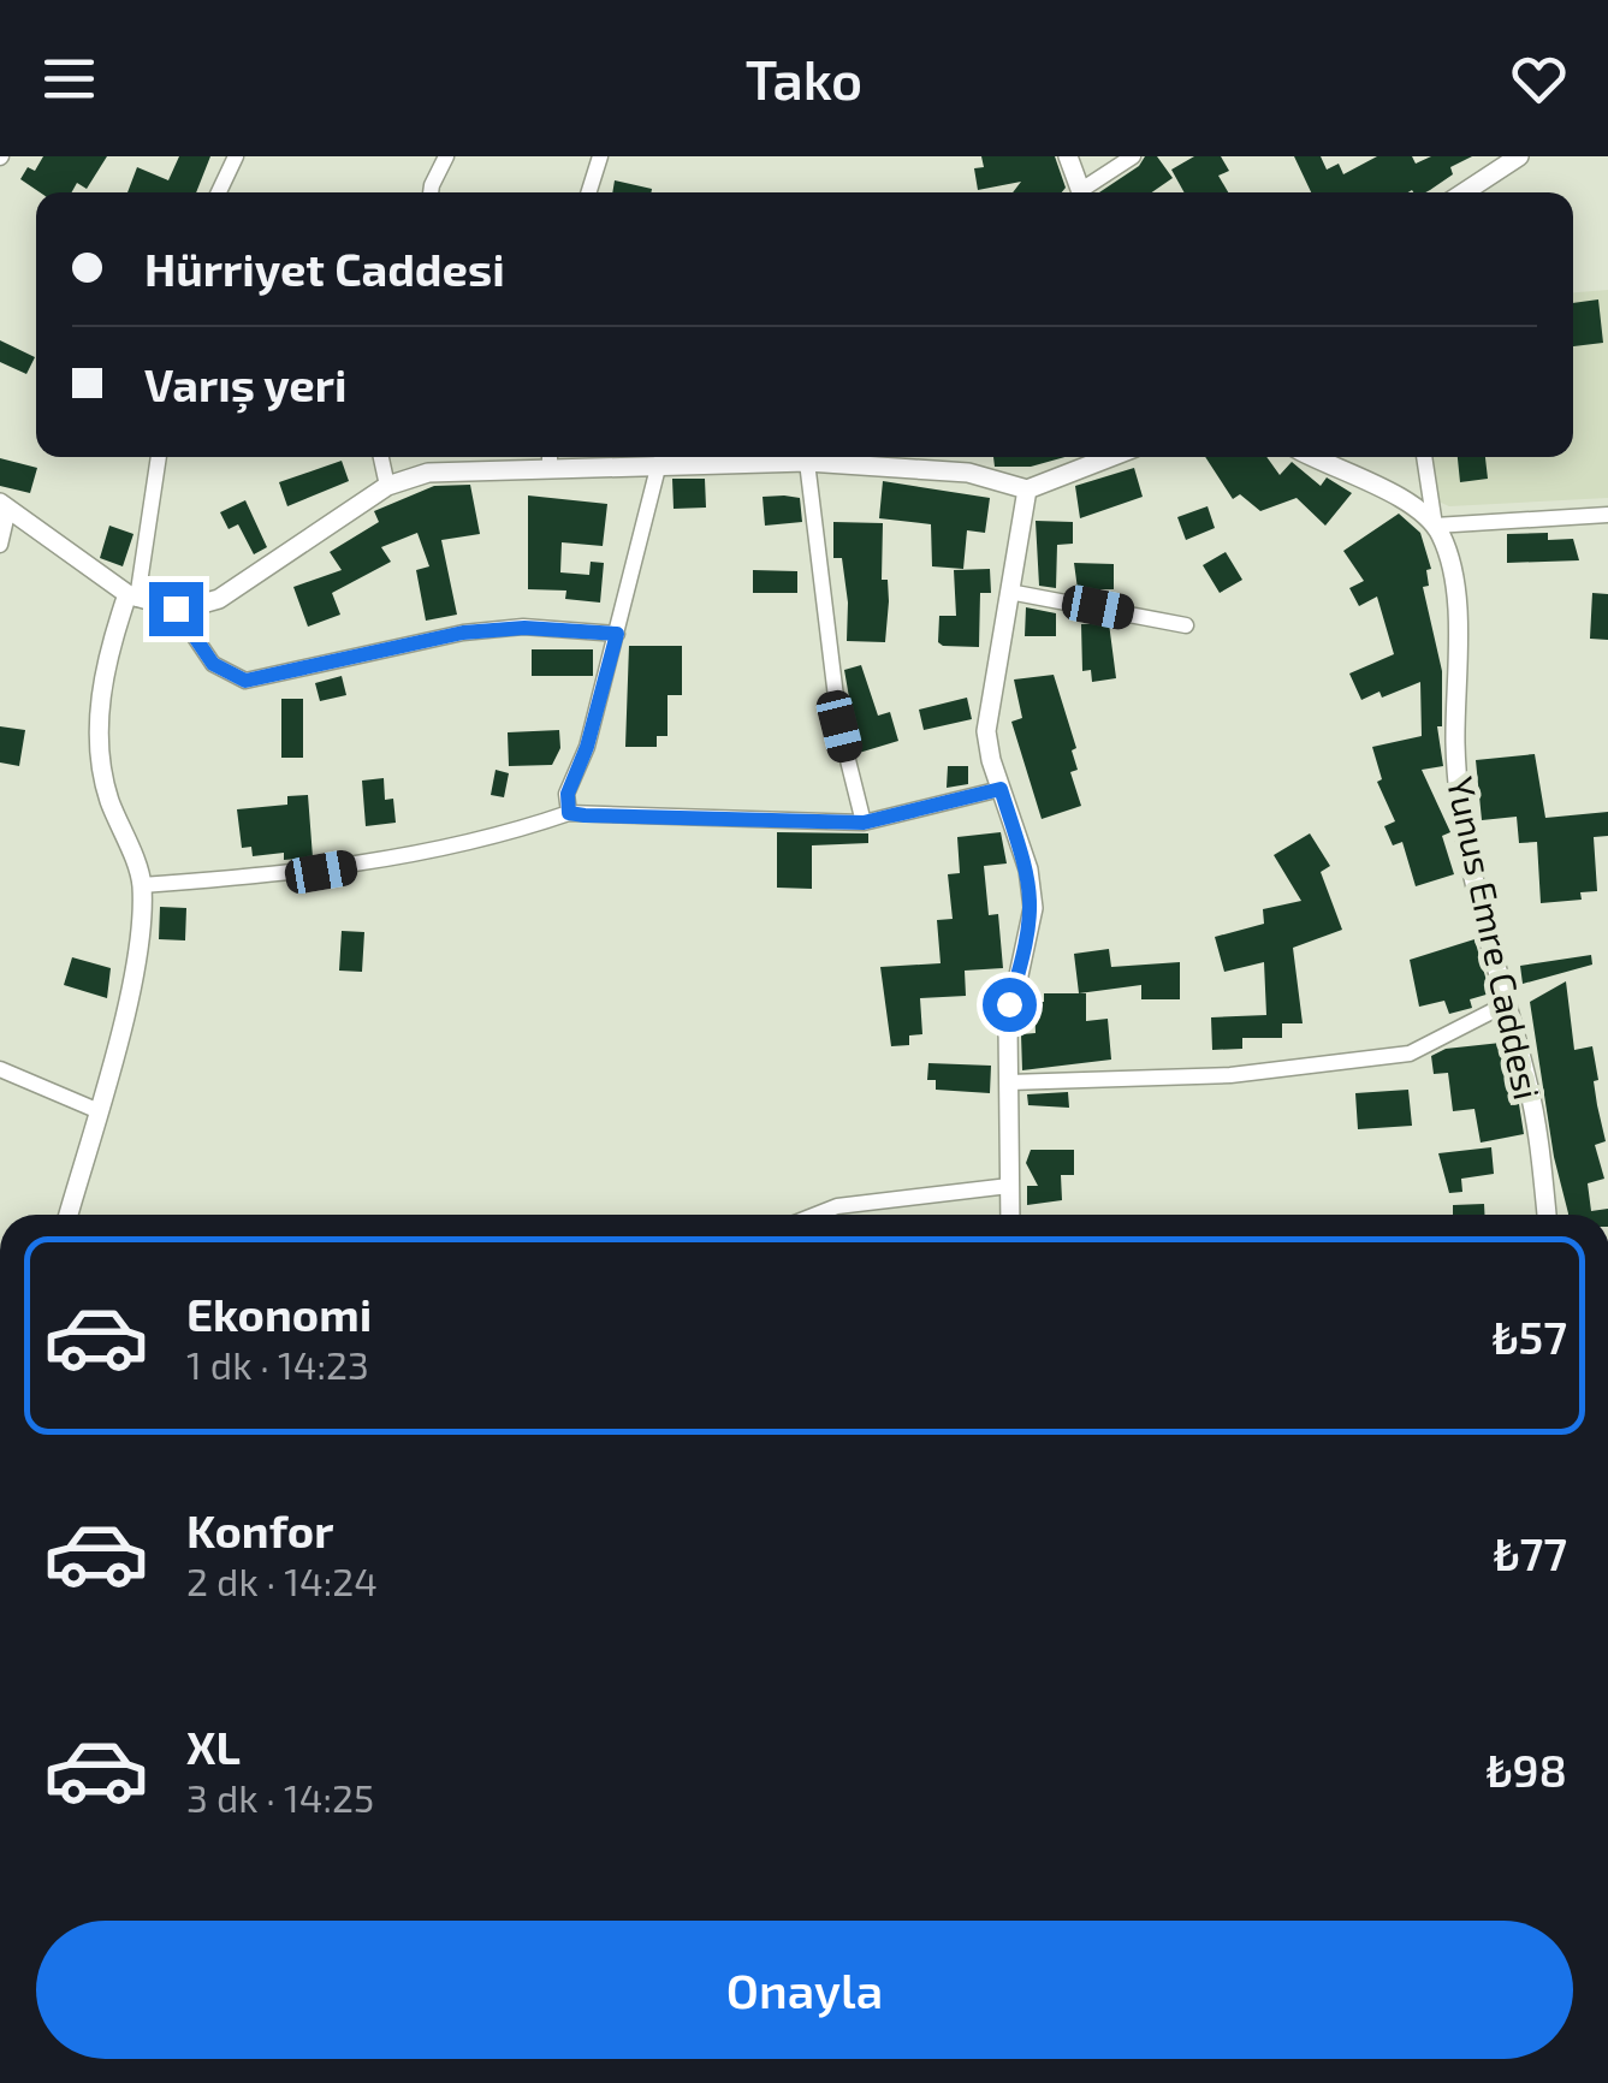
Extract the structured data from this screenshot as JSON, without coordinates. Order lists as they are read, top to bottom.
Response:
{
  "streets": {
    "street": ["Yunus Emre Caddesi"]
  },
  "page": {
    "header": "Tako",
    "banner": ["Hürriyet Caddesi", "Varış yeri"],
    "list": [
      {
        "name": "Ekonomi",
        "note": "1 dk · 14:23",
        "value": "₺57"
      },
      {
        "name": "Konfor",
        "note": "2 dk · 14:24",
        "value": "₺77"
      },
      {
        "name": "XL",
        "note": "3 dk · 14:25",
        "value": "₺98"
      }
    ],
    "buttons": "Onayla"
  }
}
